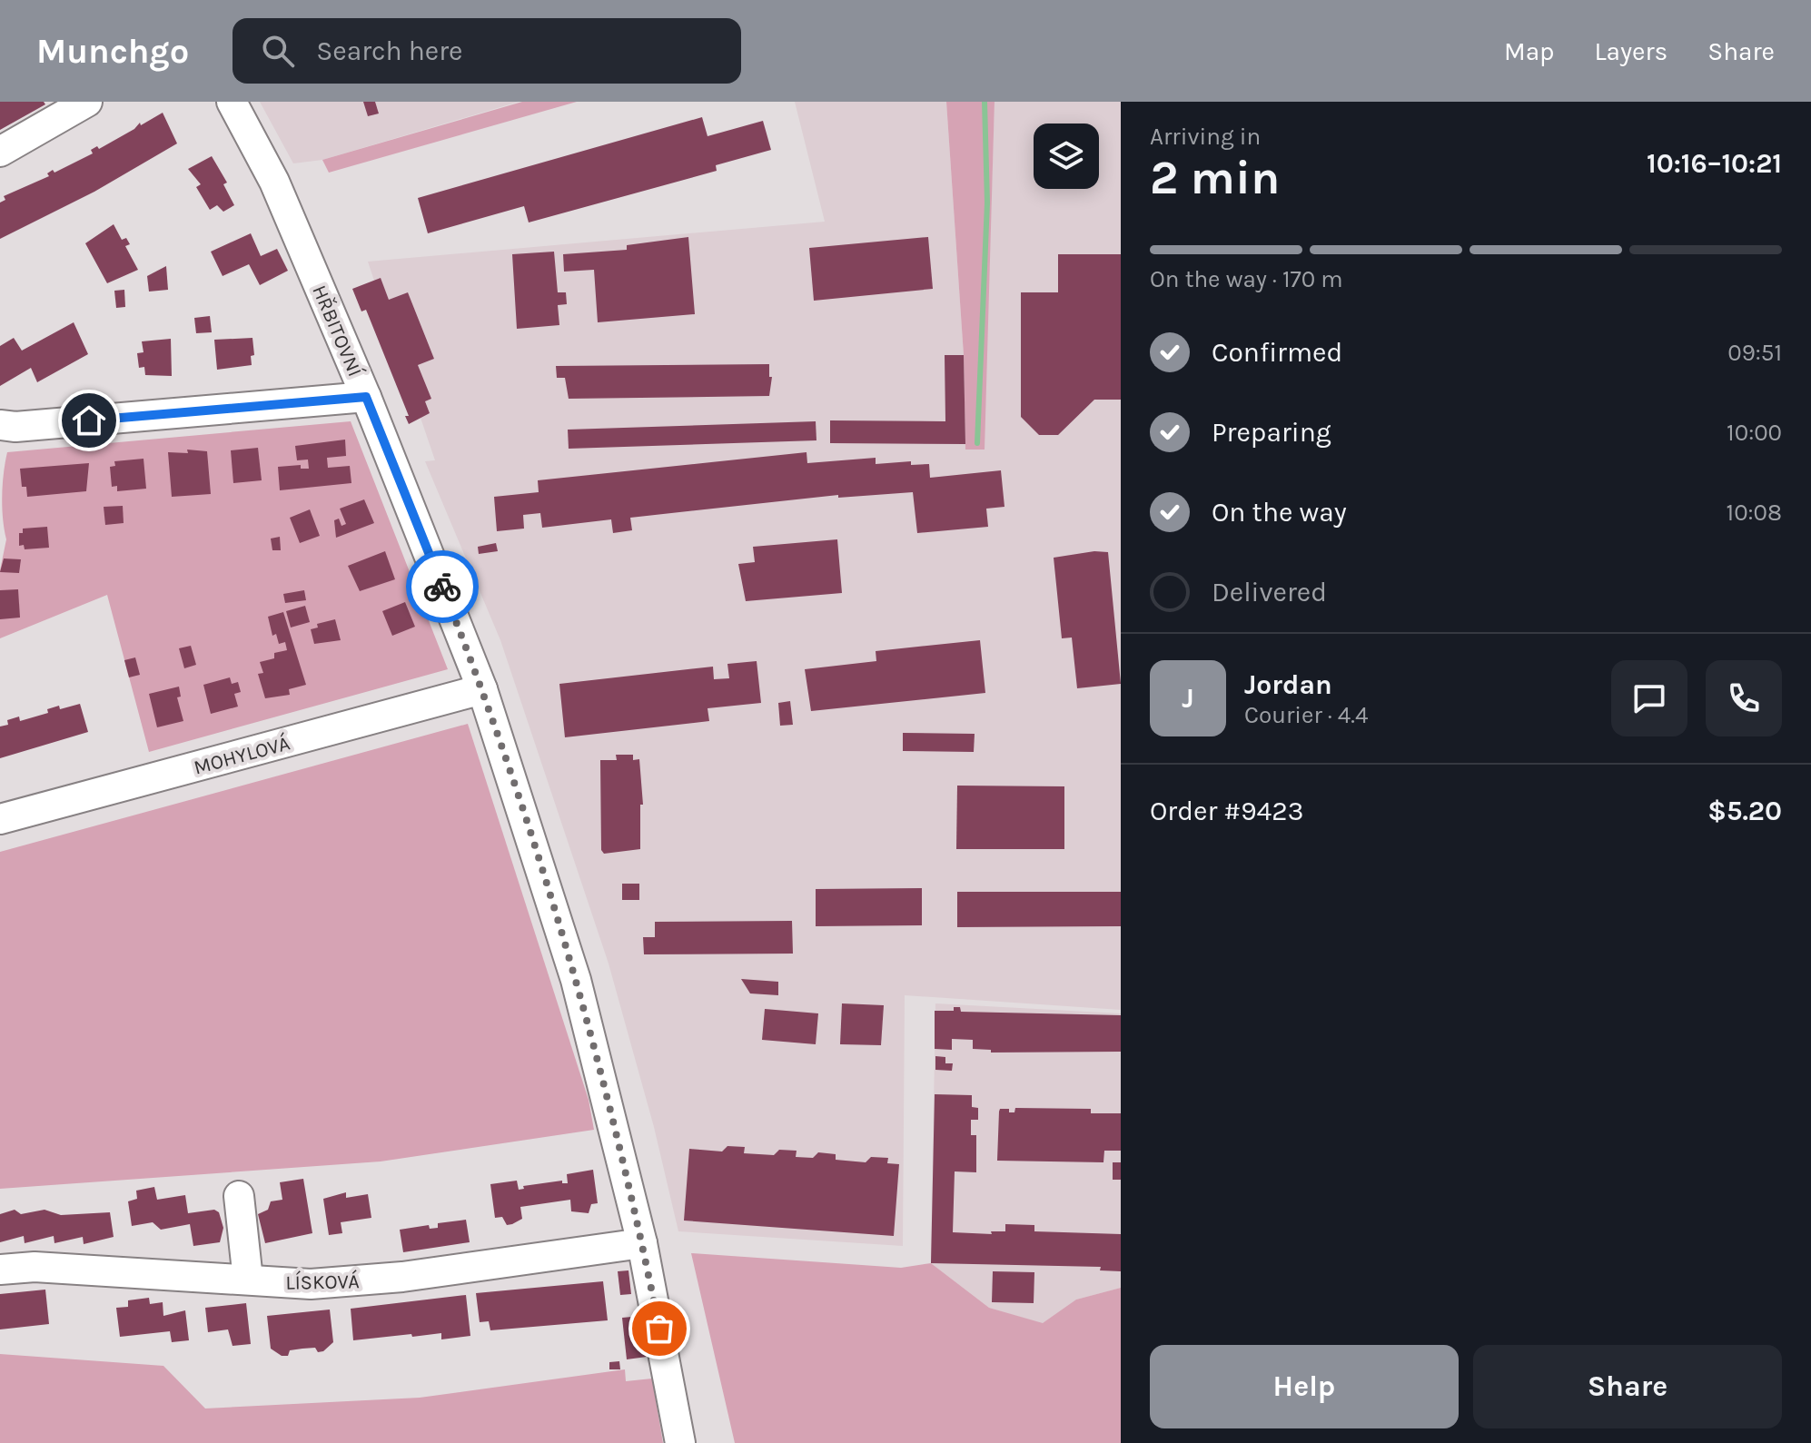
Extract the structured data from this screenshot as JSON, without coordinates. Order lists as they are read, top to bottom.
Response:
{
  "streets": {
    "street": ["HŘBITOVNÍ", "MOHYLOVÁ", "LÍSKOVÁ"]
  },
  "crossings": [
    ["HŘBITOVNÍ", "MOHYLOVÁ"],
    ["HŘBITOVNÍ", "LÍSKOVÁ"]
  ],
  "page": {
    "header": "Munchgo",
    "search": "Search here",
    "nav": ["Map", "Layers", "Share"],
    "heading": ["2 min", "Arriving in", "10:16–10:21"],
    "panel": [
      "Jordan",
      "Courier · 4.4",
      "Order #9423",
      "$5.20"
    ],
    "bar": "On the way · 170 m",
    "list": [
      ["Confirmed", "09:51"],
      ["Preparing", "10:00"],
      ["On the way", "10:08"],
      "Delivered"
    ],
    "round": "J",
    "buttons": ["Help", "Share"]
  }
}
